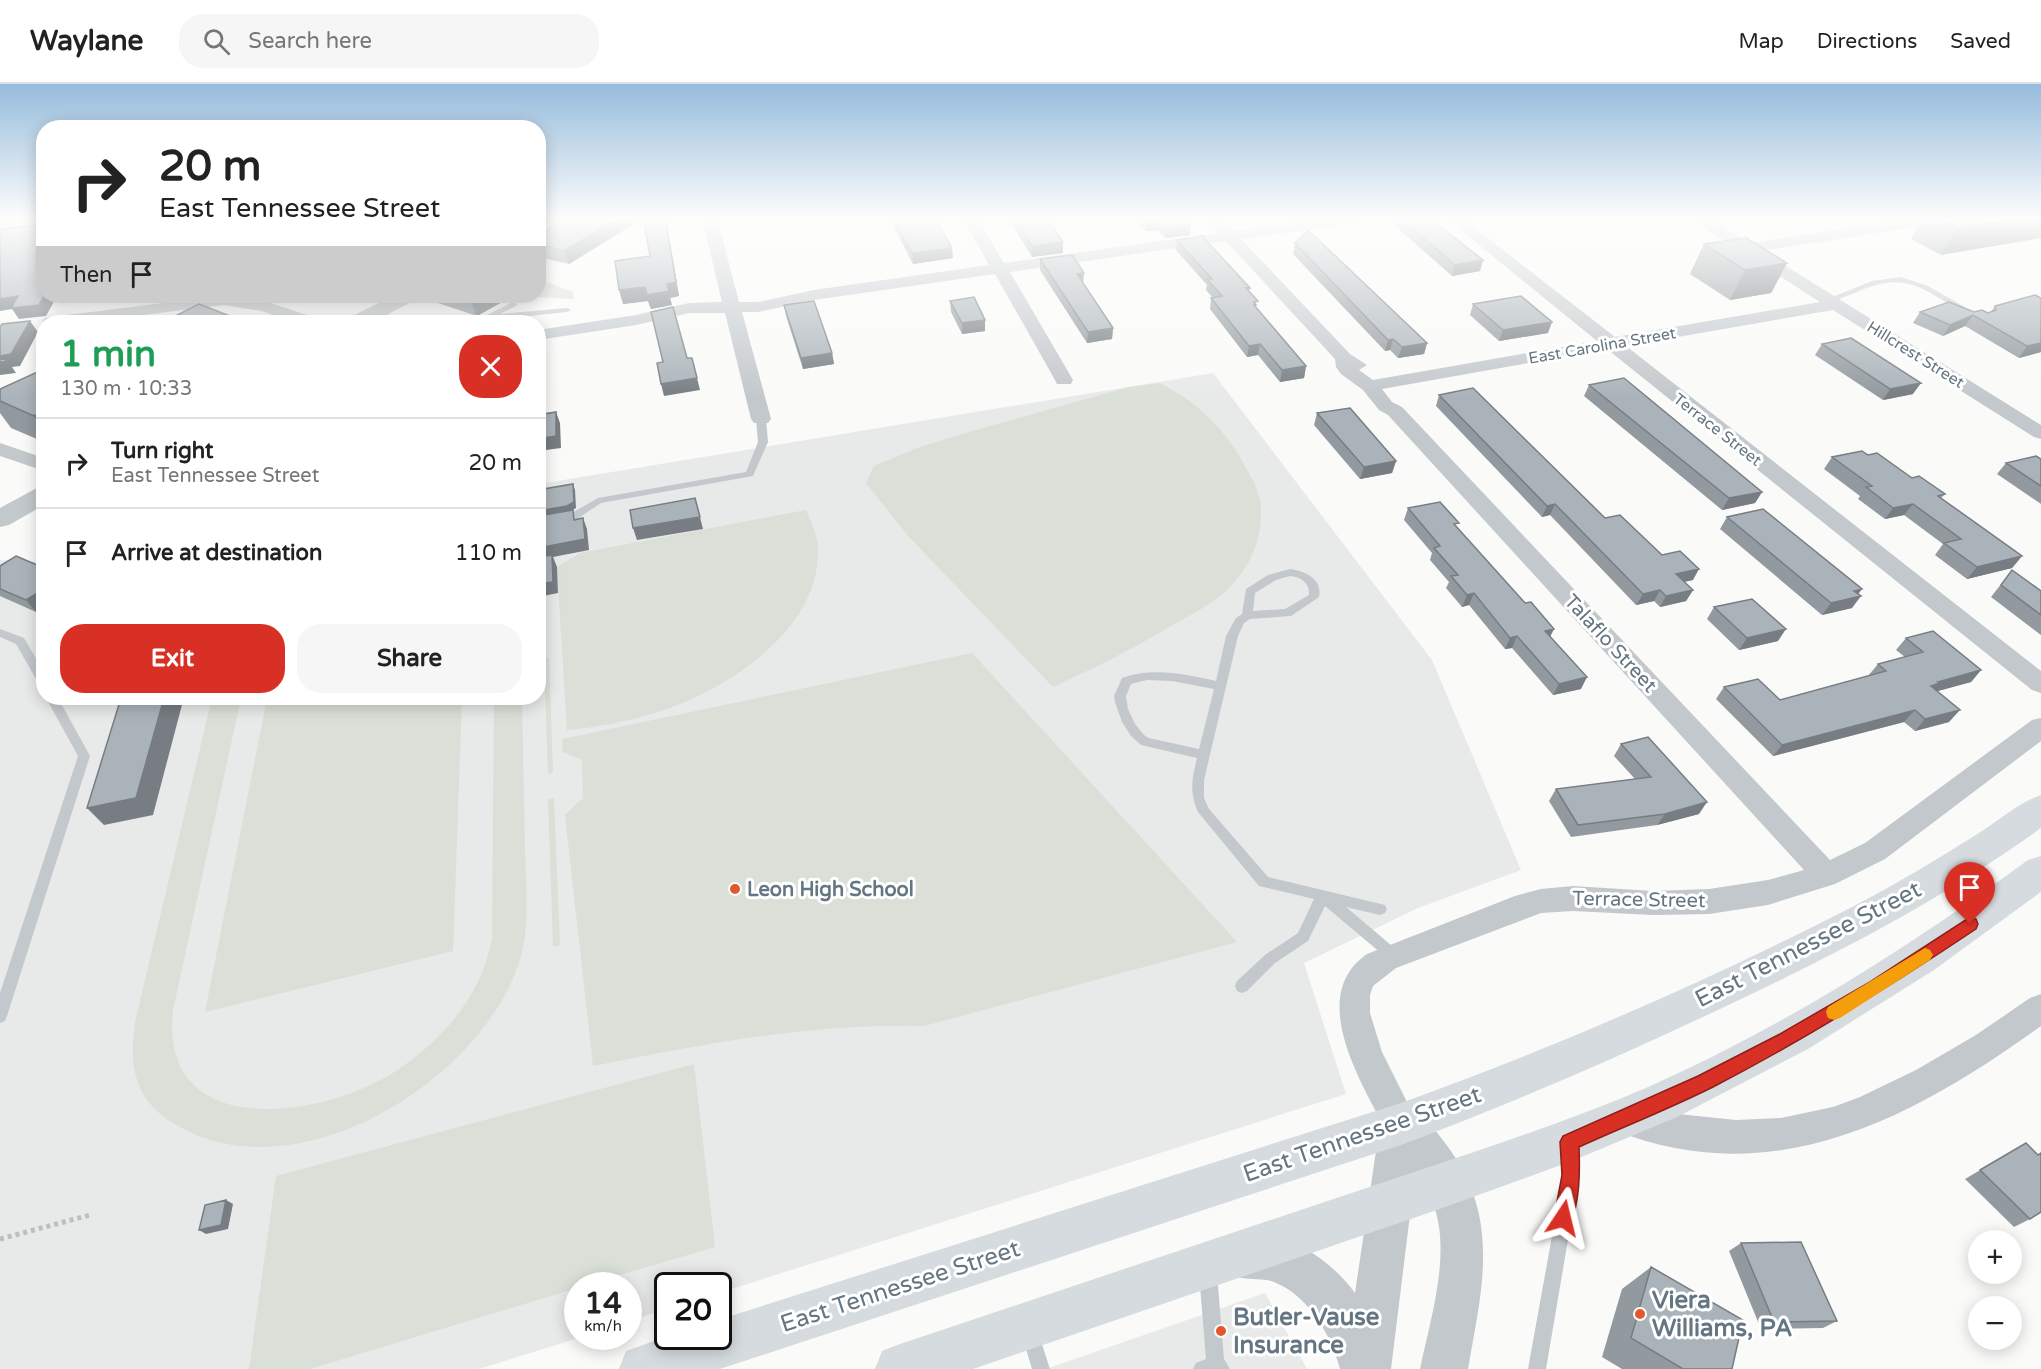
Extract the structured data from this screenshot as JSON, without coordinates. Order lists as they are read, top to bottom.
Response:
{
  "streets": {
    "main road": ["East Tennessee Street"],
    "street": [
      "East Carolina Street",
      "Hillcrest Street",
      "Terrace Street",
      "Talaflo Street"
    ]
  },
  "crossings": [
    ["East Carolina Street", "Hillcrest Street"],
    ["East Carolina Street", "Terrace Street"],
    ["East Carolina Street", "Talaflo Street"],
    ["Terrace Street", "Talaflo Street"],
    ["Terrace Street", "East Tennessee Street"]
  ],
  "places": ["Leon High School", "Viera Williams, PA", "Butler-Vause Insurance"],
  "page": {
    "header": "Waylane",
    "search": "Search here",
    "nav": ["Map", "Directions", "Saved"],
    "turn": ["20 m", "East Tennessee Street"],
    "then": "Then",
    "heading": ["1 min", "130 m · 10:33"],
    "list": [
      {
        "name": "Turn right",
        "note": "East Tennessee Street",
        "value": "20 m"
      },
      {
        "name": "Arrive at destination",
        "value": "110 m"
      }
    ],
    "buttons": ["Exit", "Share"],
    "map_buttons": ["+", "−"],
    "speed": "14 km/h",
    "limit": "20"
  }
}
